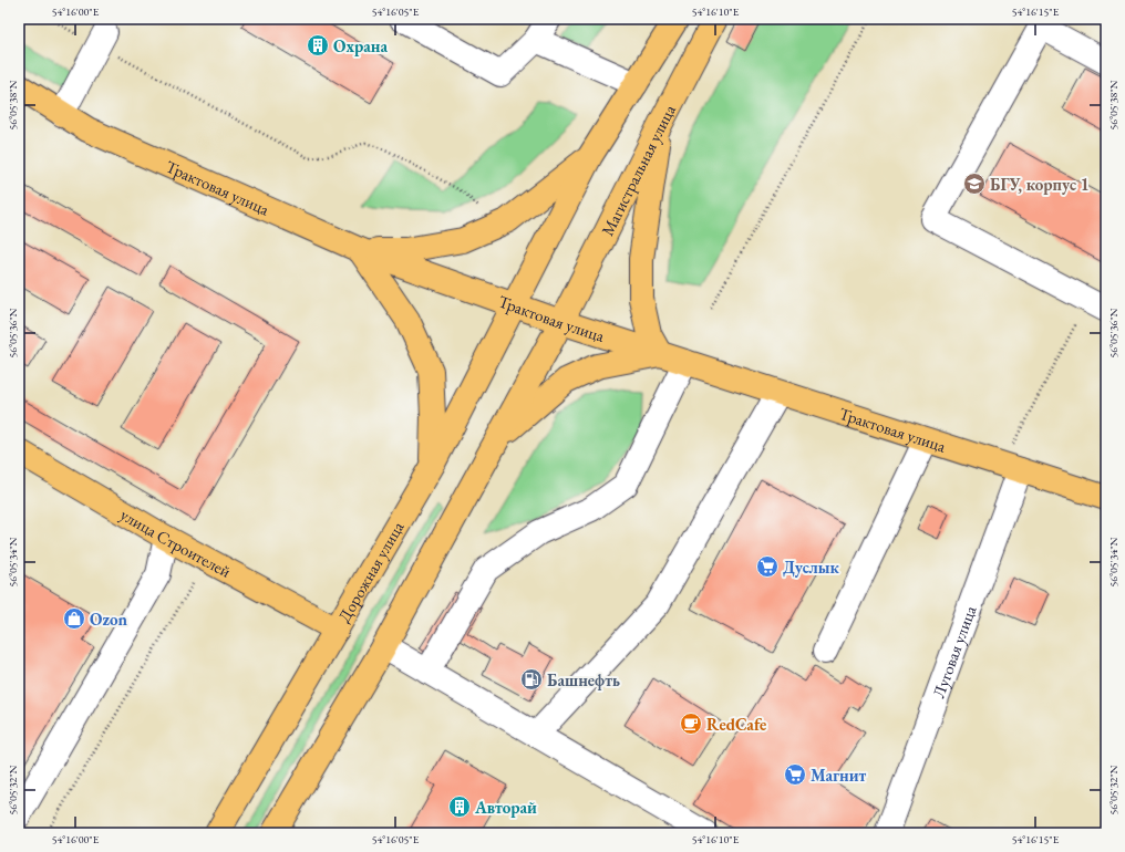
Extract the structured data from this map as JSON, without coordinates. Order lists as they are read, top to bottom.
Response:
{
  "streets": {
    "main road": [
      "Магистральная улица",
      "Трактовая улица",
      "улица Строителей",
      "Дорожная улица"
    ],
    "street": ["Луговая улица"]
  },
  "crossings": [
    ["Магистральная улица", "Трактовая улица"],
    ["Трактовая улица", "Дорожная улица"],
    ["Трактовая улица", "Луговая улица"],
    ["улица Строителей", "Дорожная улица"]
  ],
  "places": {
    "building": ["Охрана", "Авторай"],
    "school or university": ["БГУ, корпус 1"],
    "supermarket": ["Дуслык", "Магнит"],
    "shop": ["Ozon"],
    "fuel station": ["Башнефть"],
    "cafe": ["RedCafe"]
  },
  "coordinates": [
    "54°16'00\"E",
    "54°16'05\"E",
    "54°16'10\"E",
    "54°16'15\"E",
    "56°05'38\"N",
    "56°05'36\"N",
    "56°05'34\"N",
    "56°05'32\"N"
  ]
}
